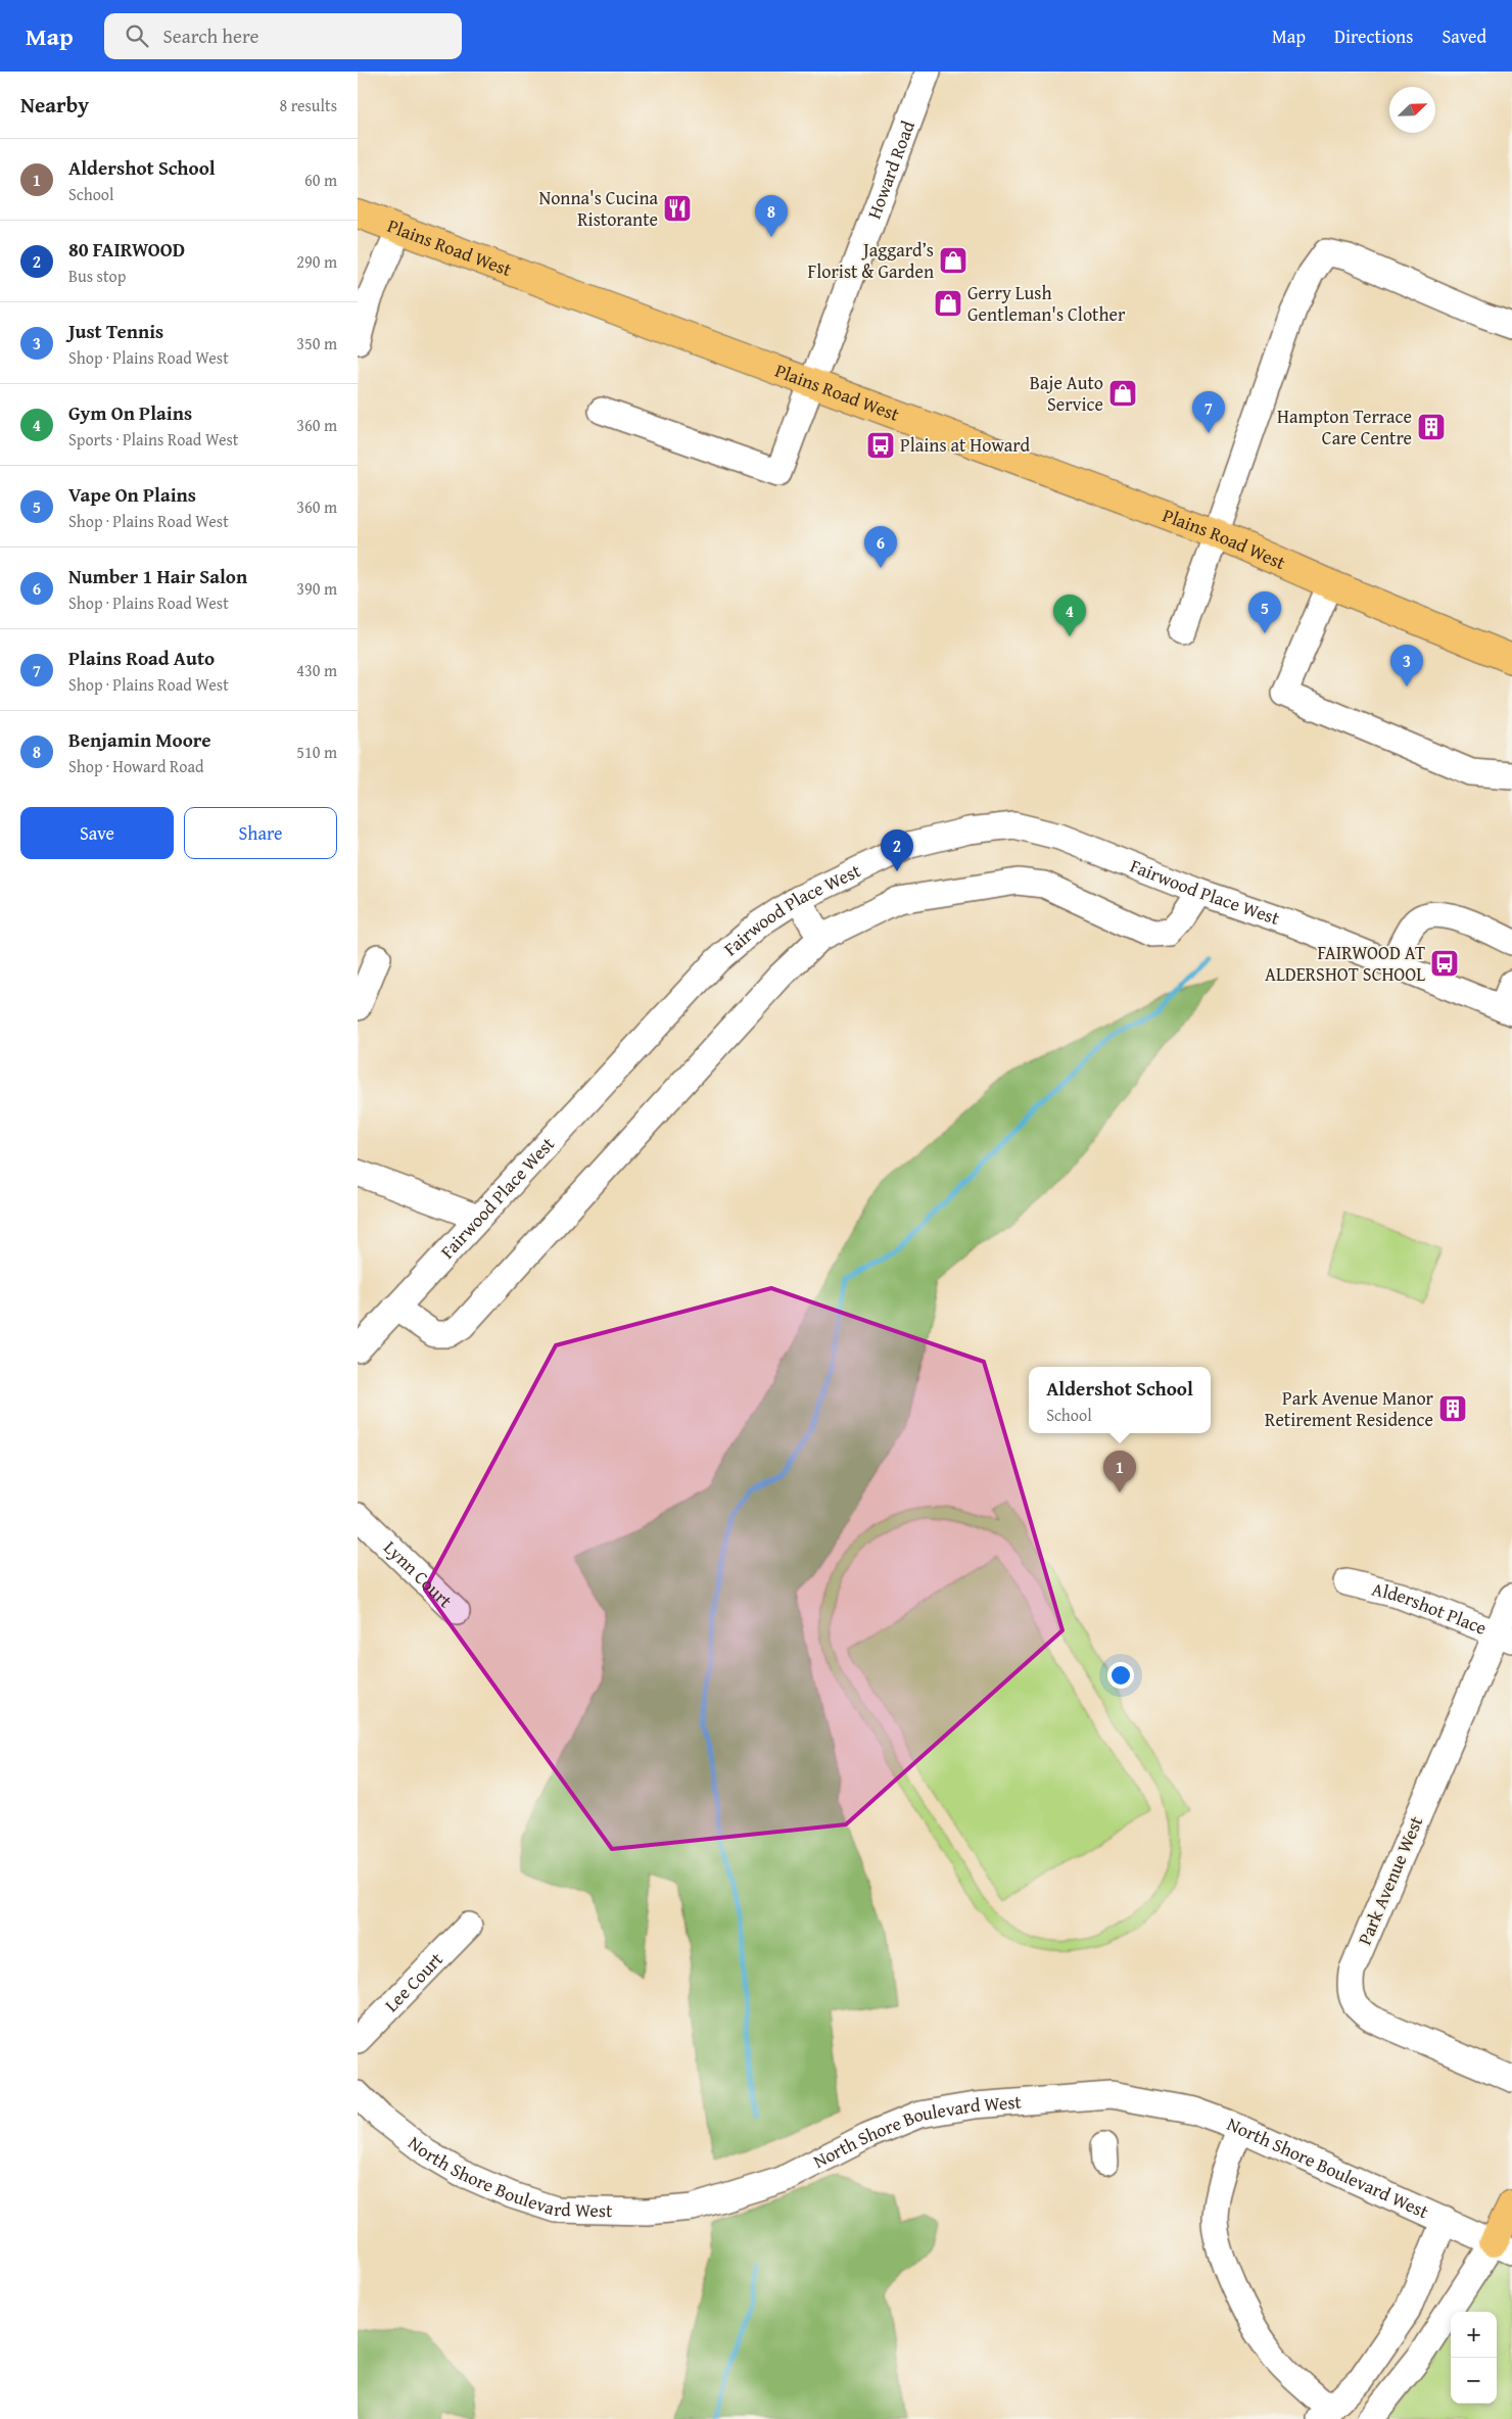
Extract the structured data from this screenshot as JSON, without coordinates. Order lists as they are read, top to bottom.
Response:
{
  "streets": {
    "main road": ["Plains Road West"],
    "street": [
      "Howard Road",
      "Fairwood Place West",
      "Lynn Court",
      "Aldershot Place",
      "Park Avenue West",
      "Lee Court",
      "North Shore Boulevard West"
    ]
  },
  "crossings": [
    ["Howard Road", "Plains Road West"],
    ["Aldershot Place", "Park Avenue West"]
  ],
  "places": {
    "restaurant": ["Nonna's Cucina Ristorante"],
    "shop": ["Jaggard’s Florist & Garden", "Gerry Lush Gentleman's Clother", "Baje Auto Service"],
    "building": ["Hampton Terrace Care Centre", "Park Avenue Manor Retirement Residence"],
    "bus stop": ["Plains at Howard", "FAIRWOOD AT ALDERSHOT SCHOOL"]
  },
  "north": "top right",
  "page": {
    "header": "Map",
    "search": "Search here",
    "nav": ["Map", "Directions", "Saved"],
    "heading": ["Nearby", "8 results"],
    "list": [
      {
        "mark": "1",
        "name": "Aldershot School",
        "note": "School",
        "value": "60 m"
      },
      {
        "mark": "2",
        "name": "80 FAIRWOOD",
        "note": "Bus stop",
        "value": "290 m"
      },
      {
        "mark": "3",
        "name": "Just Tennis",
        "note": "Shop · Plains Road West",
        "value": "350 m"
      },
      {
        "mark": "4",
        "name": "Gym On Plains",
        "note": "Sports · Plains Road West",
        "value": "360 m"
      },
      {
        "mark": "5",
        "name": "Vape On Plains",
        "note": "Shop · Plains Road West",
        "value": "360 m"
      },
      {
        "mark": "6",
        "name": "Number 1 Hair Salon",
        "note": "Shop · Plains Road West",
        "value": "390 m"
      },
      {
        "mark": "7",
        "name": "Plains Road Auto",
        "note": "Shop · Plains Road West",
        "value": "430 m"
      },
      {
        "mark": "8",
        "name": "Benjamin Moore",
        "note": "Shop · Howard Road",
        "value": "510 m"
      }
    ],
    "pins": [
      "8",
      "7",
      "6",
      "5",
      "4",
      "3",
      "2",
      "1"
    ],
    "buttons": ["Save", "Share"],
    "popup": ["Aldershot School", "School"],
    "map_buttons": ["+", "−"]
  }
}
